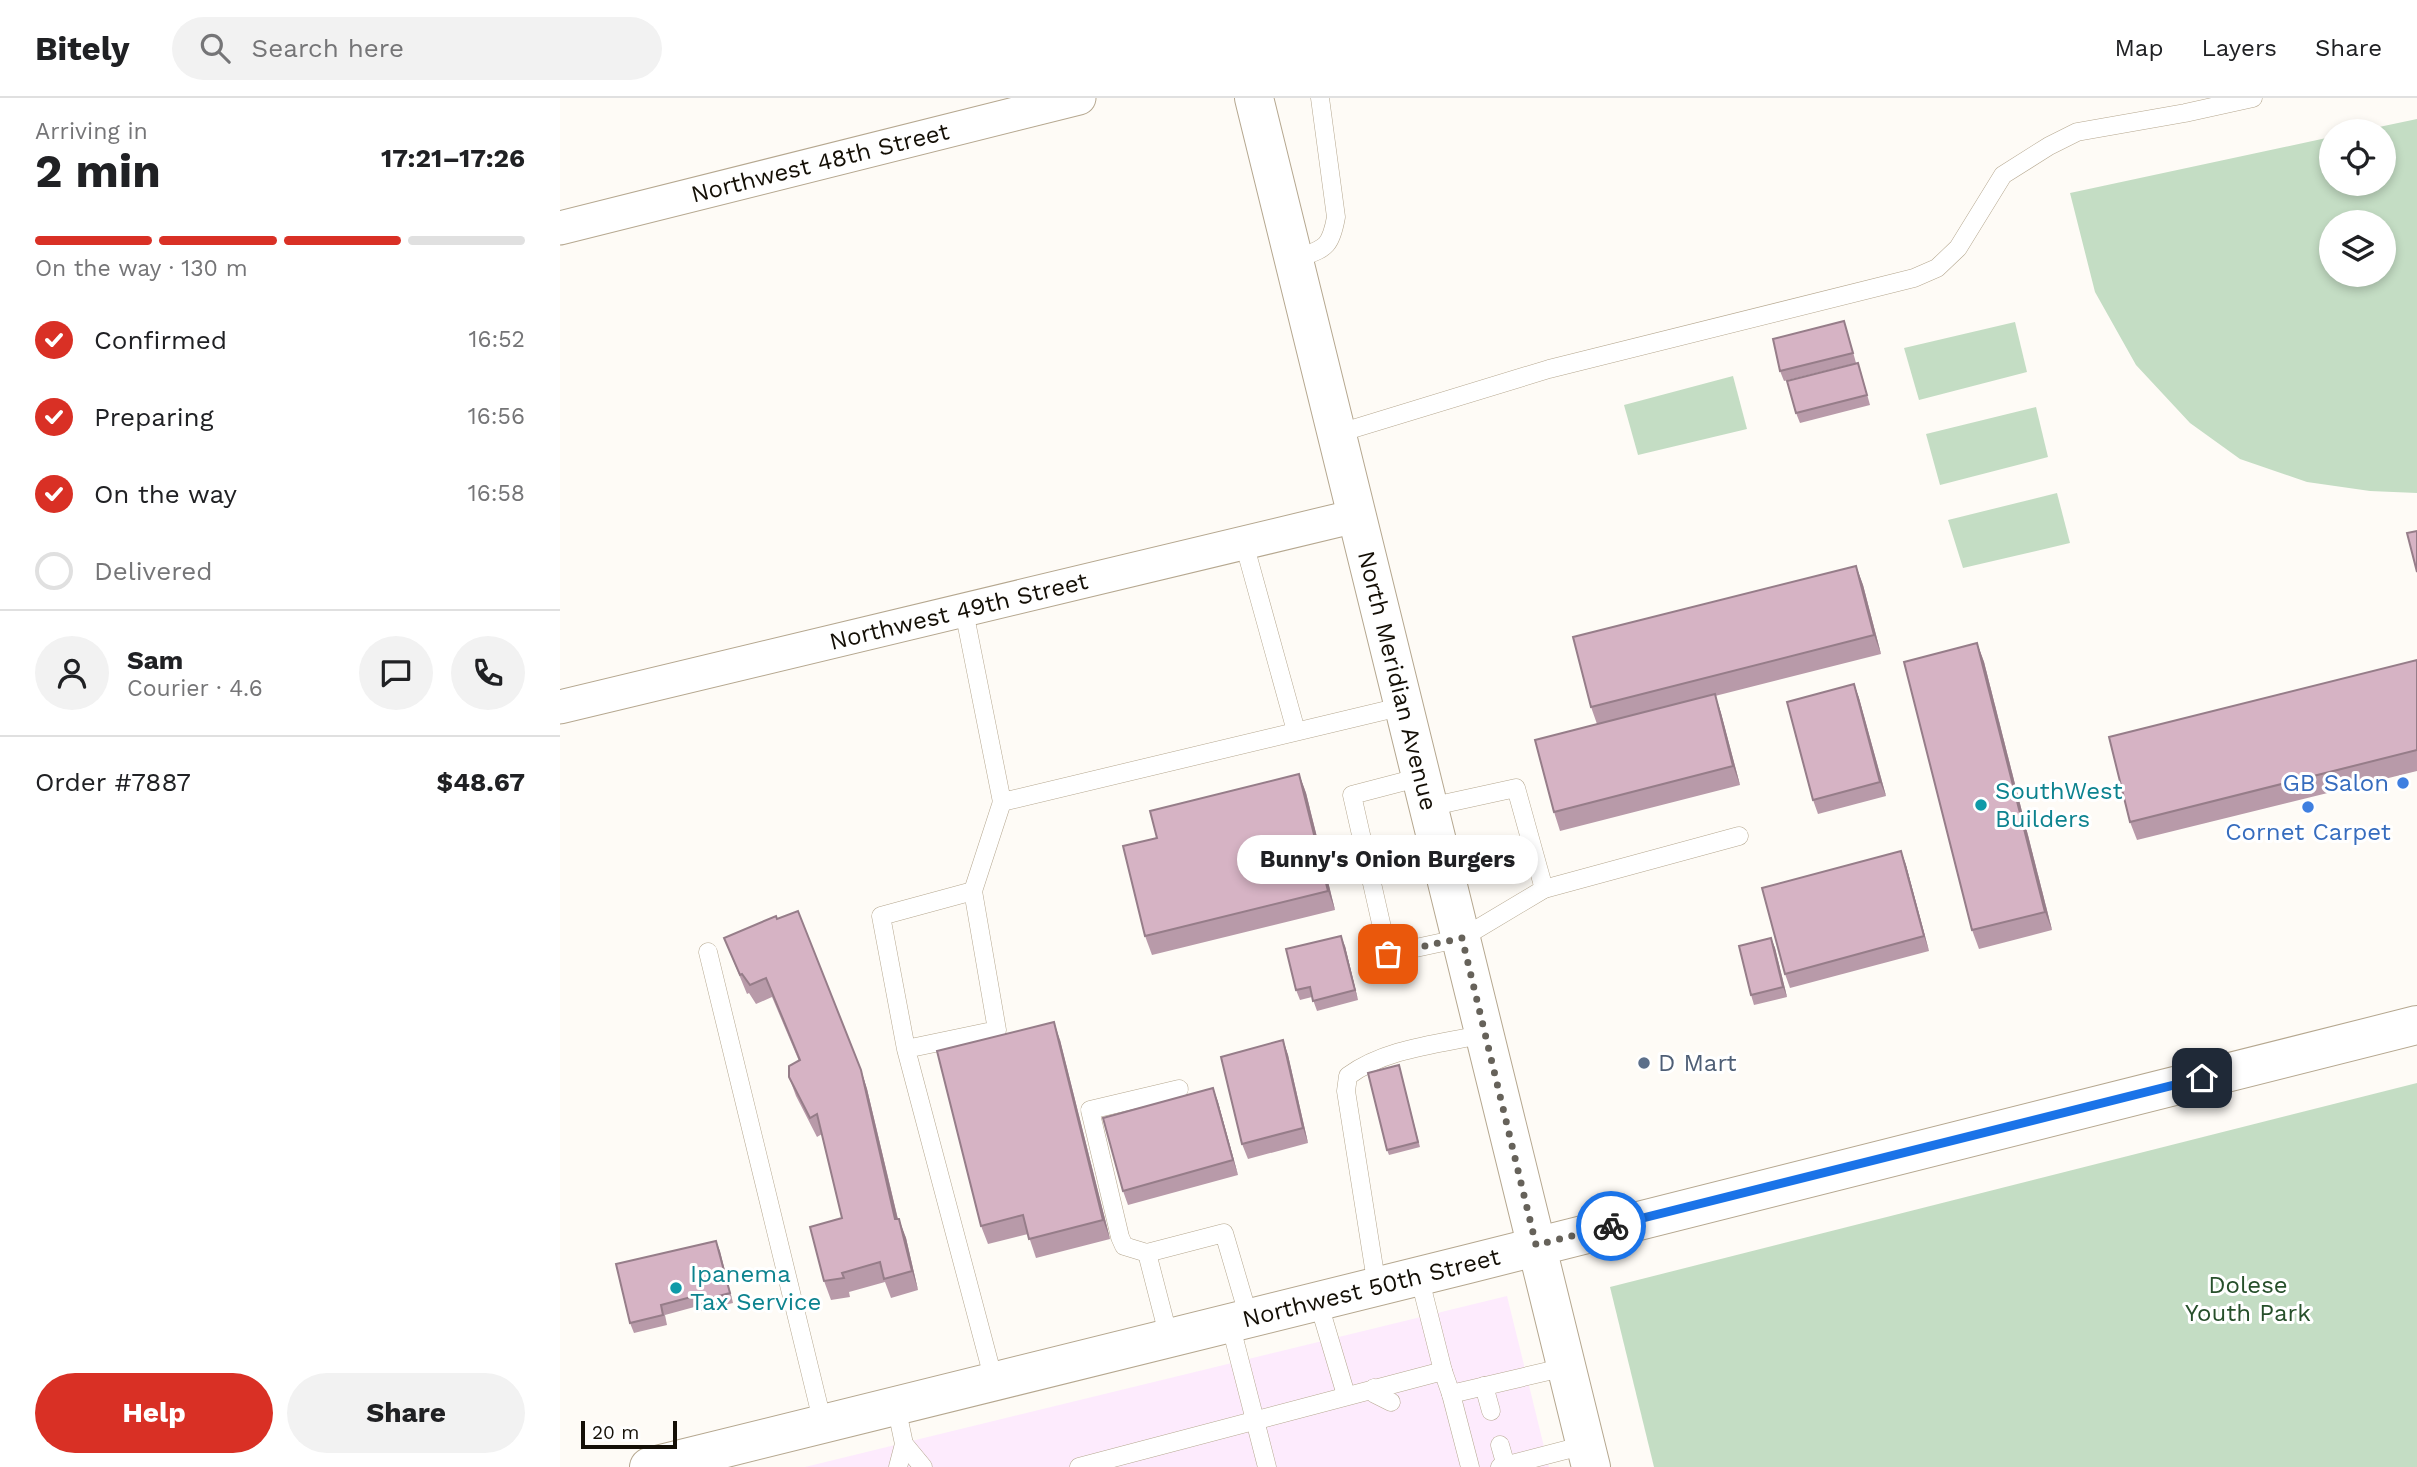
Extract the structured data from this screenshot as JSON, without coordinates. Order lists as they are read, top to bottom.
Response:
{
  "streets": {
    "main road": ["North Meridian Avenue", "Northwest 50th Street"],
    "street": ["Northwest 48th Street", "Northwest 49th Street"]
  },
  "crossings": [
    ["Northwest 49th Street", "North Meridian Avenue"],
    ["North Meridian Avenue", "Northwest 50th Street"]
  ],
  "parks": ["Dolese Youth Park"],
  "places": [
    "GB Salon",
    "SouthWest Builders",
    "Cornet Carpet",
    "Bunny's Onion Burgers",
    "D Mart",
    "Ipanema Tax Service"
  ],
  "scale_bar": "20 m",
  "page": {
    "header": "Bitely",
    "search": "Search here",
    "nav": ["Map", "Layers", "Share"],
    "heading": ["2 min", "Arriving in", "17:21–17:26"],
    "panel": [
      "Sam",
      "Courier · 4.6",
      "Order #7887",
      "$48.67"
    ],
    "bar": "On the way · 130 m",
    "list": [
      ["Confirmed", "16:52"],
      ["Preparing", "16:56"],
      ["On the way", "16:58"],
      "Delivered"
    ],
    "bubble": "Bunny's Onion Burgers",
    "buttons": ["Help", "Share"],
    "scale": "20 m"
  }
}
